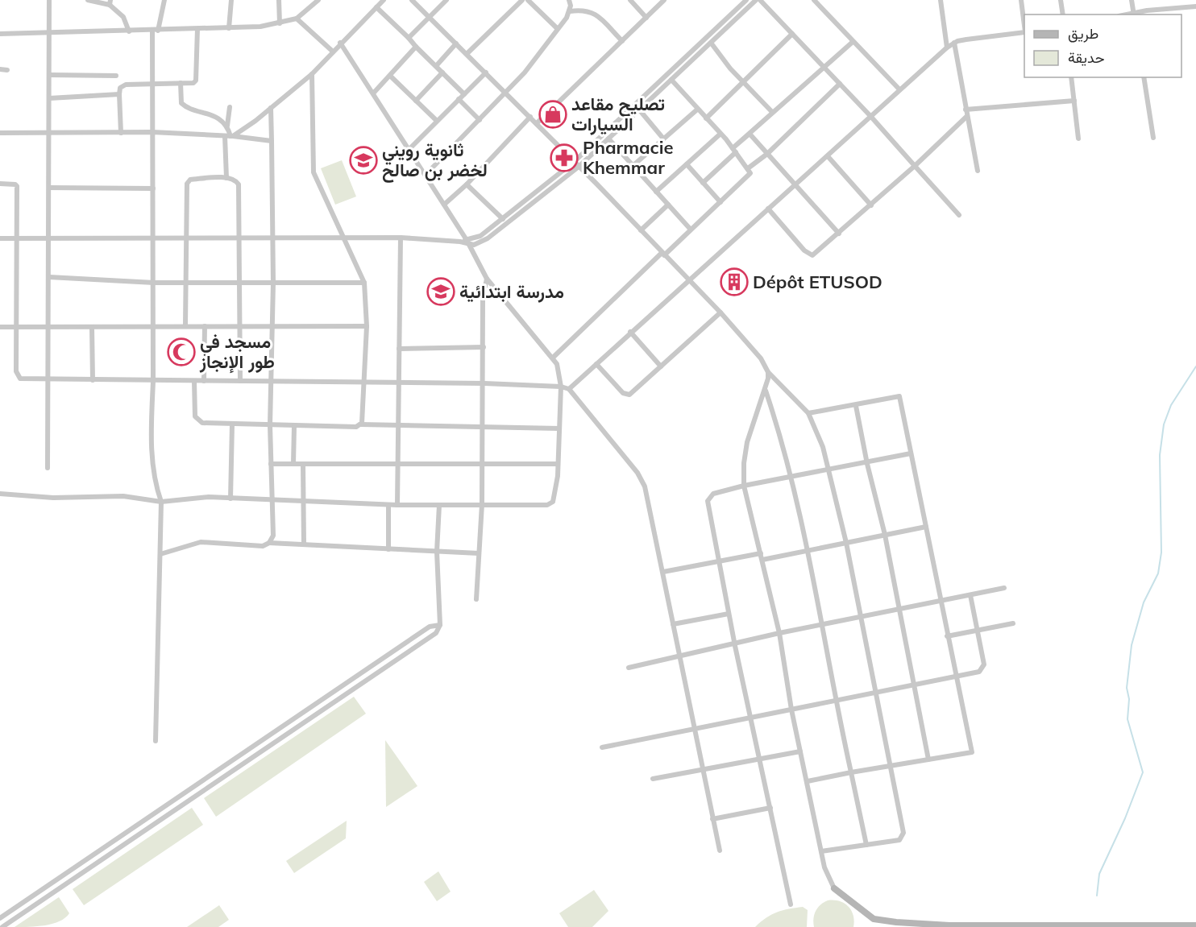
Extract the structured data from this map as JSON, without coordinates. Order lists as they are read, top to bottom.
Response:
{
  "places": {
    "shop": ["تصليح مقاعد السيارات"],
    "pharmacy": ["Pharmacie Khemmar"],
    "school or university": ["ثانوية رويني لخضر بن صالح", "مدرسة ابتدائية"],
    "building": ["Dépôt ETUSOD"],
    "mosque": ["مسجد في طور الإنجاز"]
  },
  "legend": ["طريق", "حديقة"]
}
